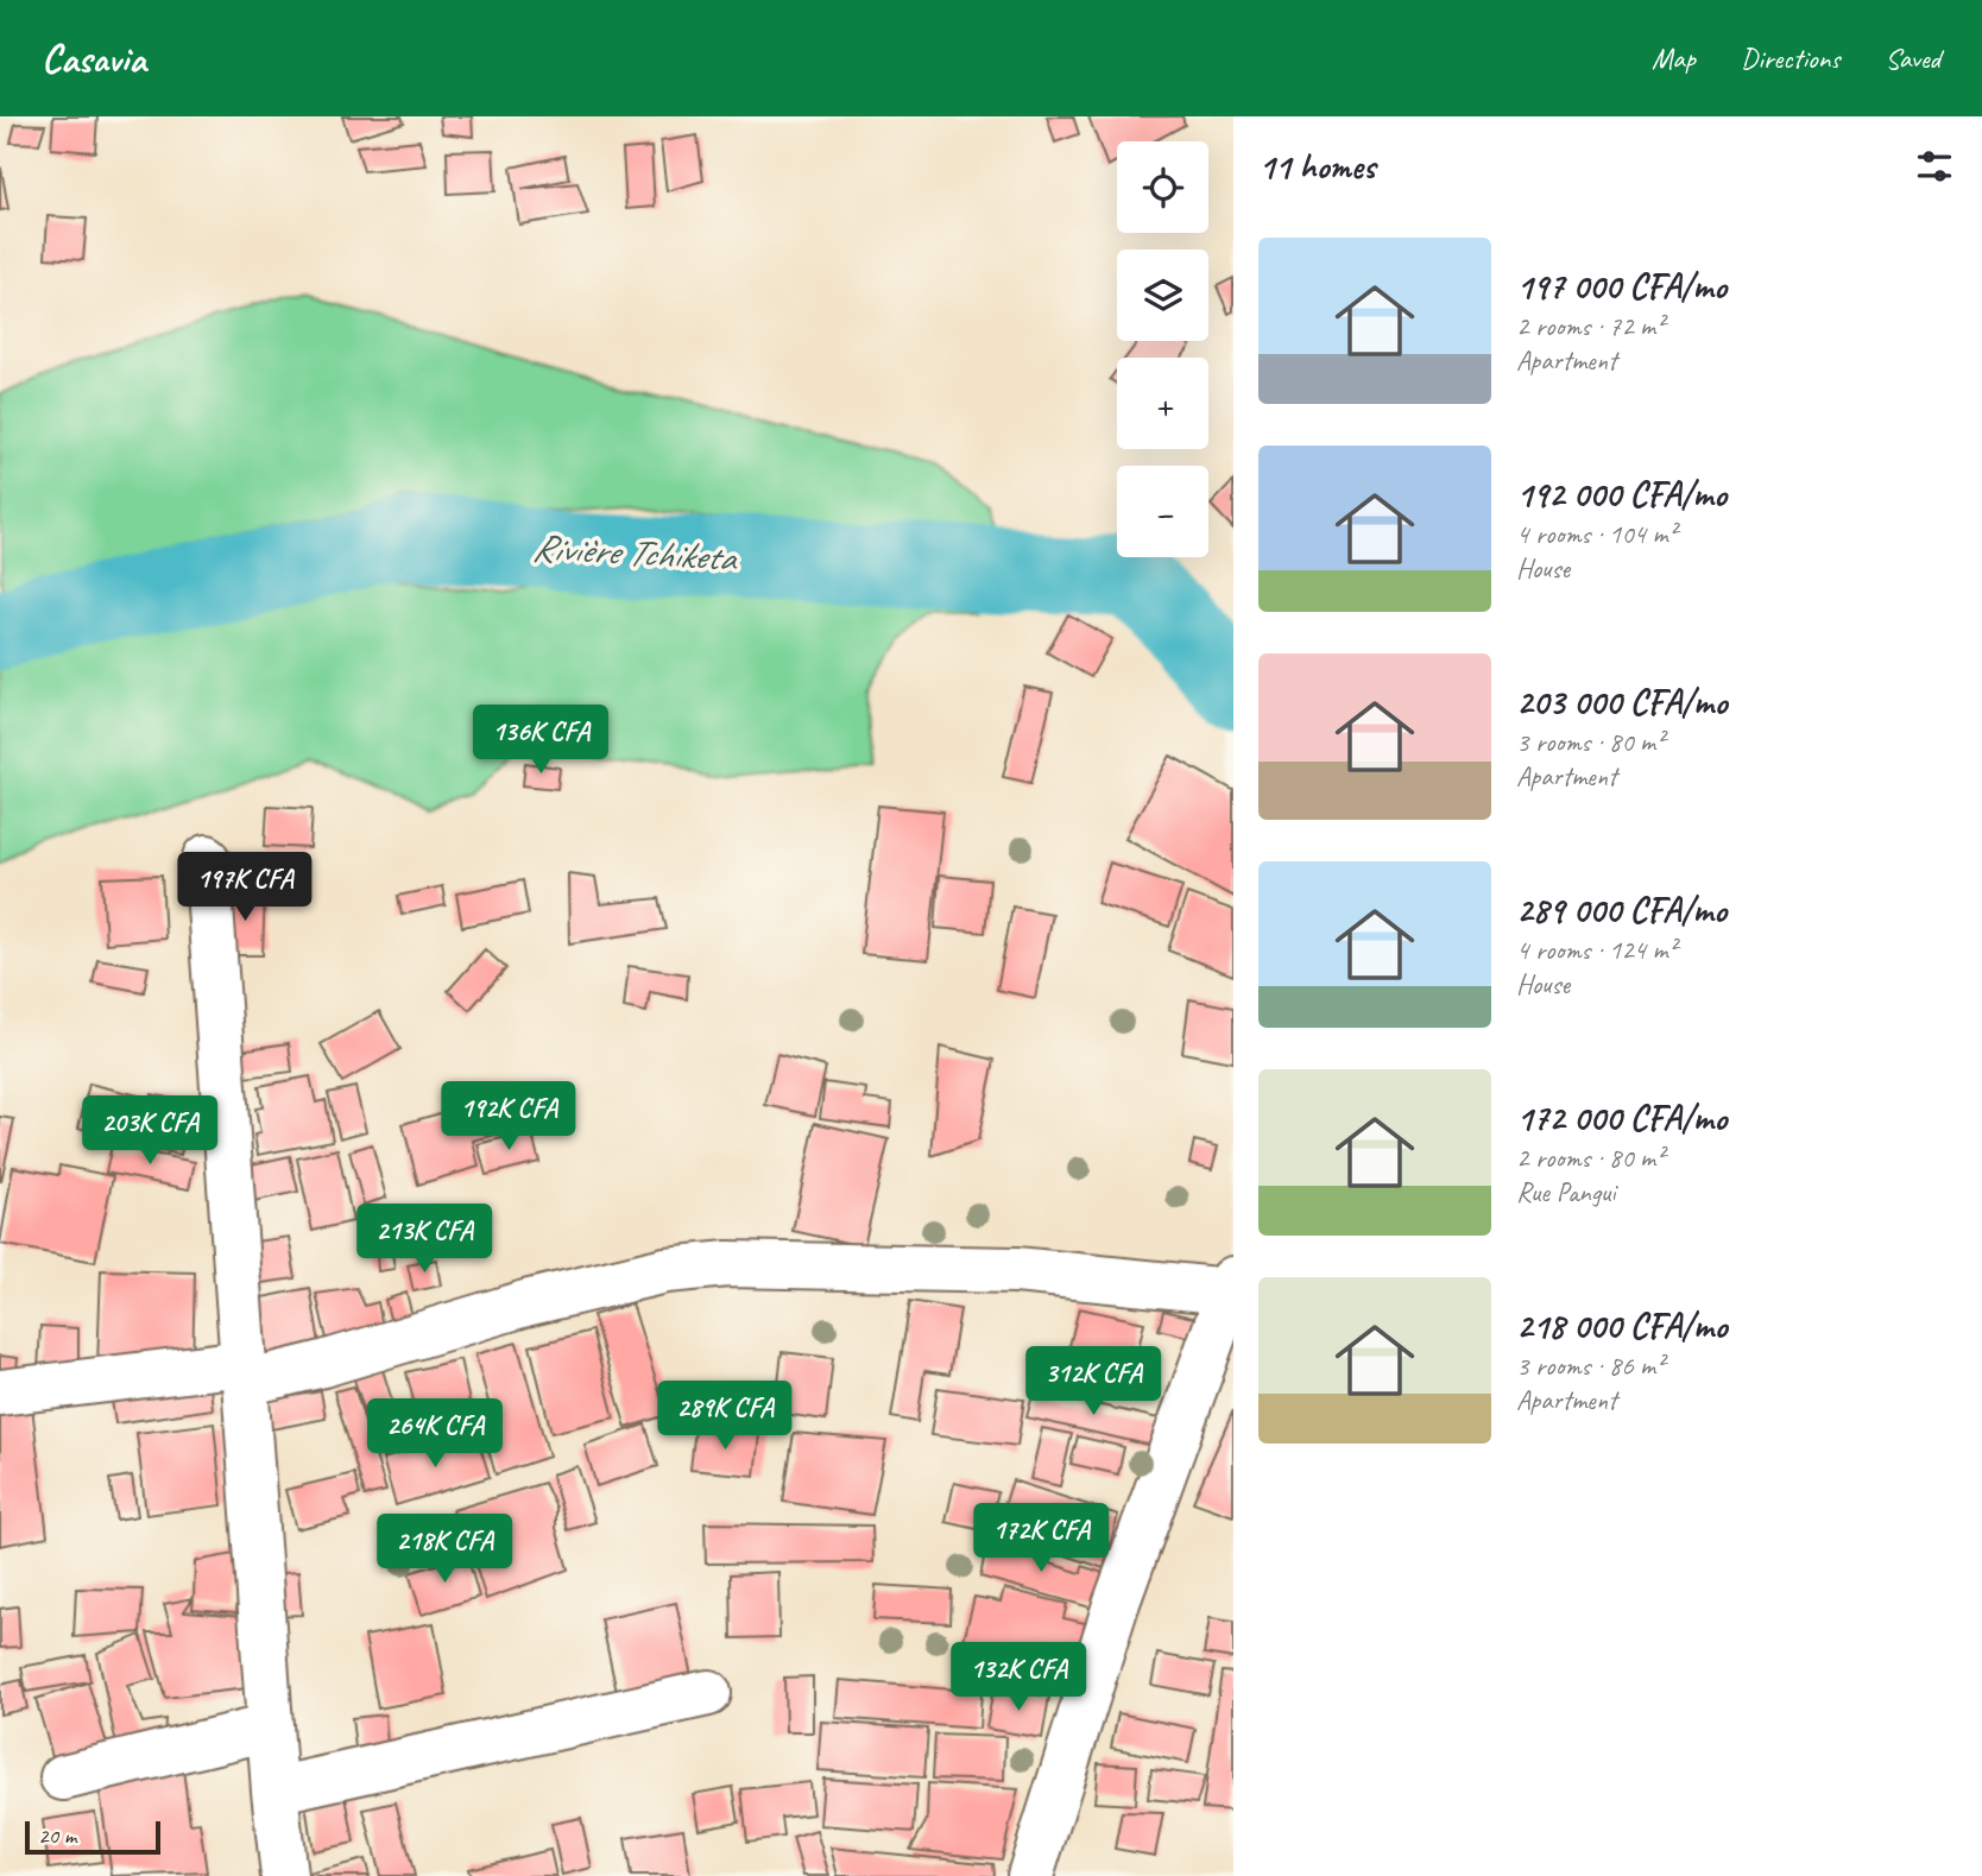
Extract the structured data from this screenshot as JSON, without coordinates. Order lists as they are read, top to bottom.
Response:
{
  "water": ["Rivière Tchiketa"],
  "scale_bar": "20 m",
  "page": {
    "header": "Casavia",
    "nav": ["Map", "Directions", "Saved"],
    "heading": "11 homes",
    "map_buttons": ["+", "−"],
    "list": [
      {
        "name": "197 000 CFA/mo",
        "note": "2 rooms · 72 m² · Apartment"
      },
      {
        "name": "192 000 CFA/mo",
        "note": "4 rooms · 104 m² · House"
      },
      {
        "name": "203 000 CFA/mo",
        "note": "3 rooms · 80 m² · Apartment"
      },
      {
        "name": "289 000 CFA/mo",
        "note": "4 rooms · 124 m² · House"
      },
      {
        "name": "172 000 CFA/mo",
        "note": "2 rooms · 80 m² · Rue Pangui"
      },
      {
        "name": "218 000 CFA/mo",
        "note": "3 rooms · 86 m² · Apartment"
      }
    ],
    "price": [
      "136K CFA",
      "197K CFA",
      "192K CFA",
      "203K CFA",
      "213K CFA",
      "312K CFA",
      "289K CFA",
      "264K CFA",
      "172K CFA",
      "218K CFA",
      "132K CFA"
    ],
    "scale": "20 m"
  }
}
